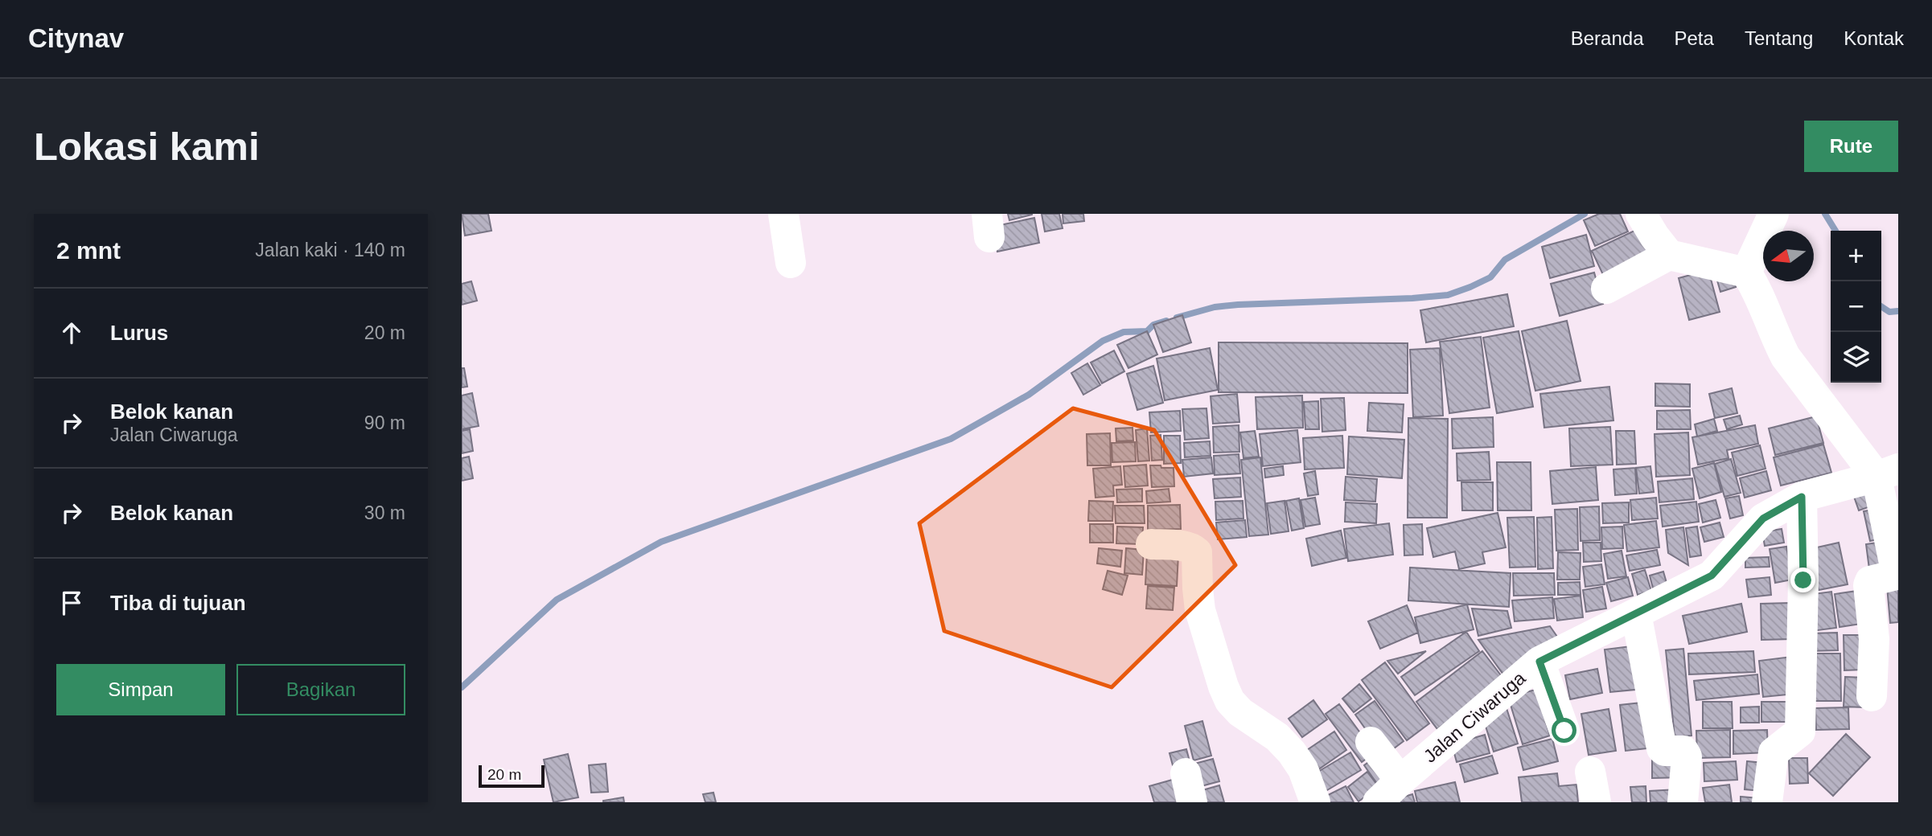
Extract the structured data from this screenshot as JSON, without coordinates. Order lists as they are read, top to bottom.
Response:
{
  "streets": {
    "street": ["Jalan Ciwaruga"]
  },
  "scale_bar": "20 m",
  "north": "left",
  "page": {
    "header": "Citynav",
    "nav": [
      "Beranda",
      "Peta",
      "Tentang",
      "Kontak"
    ],
    "buttons": [
      "Rute",
      ["Simpan", "Bagikan"]
    ],
    "title": "Lokasi kami",
    "heading": ["2 mnt", "Jalan kaki · 140 m"],
    "map_buttons": ["+", "−"],
    "list": [
      ["Lurus", "20 m"],
      ["Belok kanan", "Jalan Ciwaruga", "90 m"],
      ["Belok kanan", "30 m"],
      "Tiba di tujuan"
    ],
    "scale": "20 m"
  }
}
